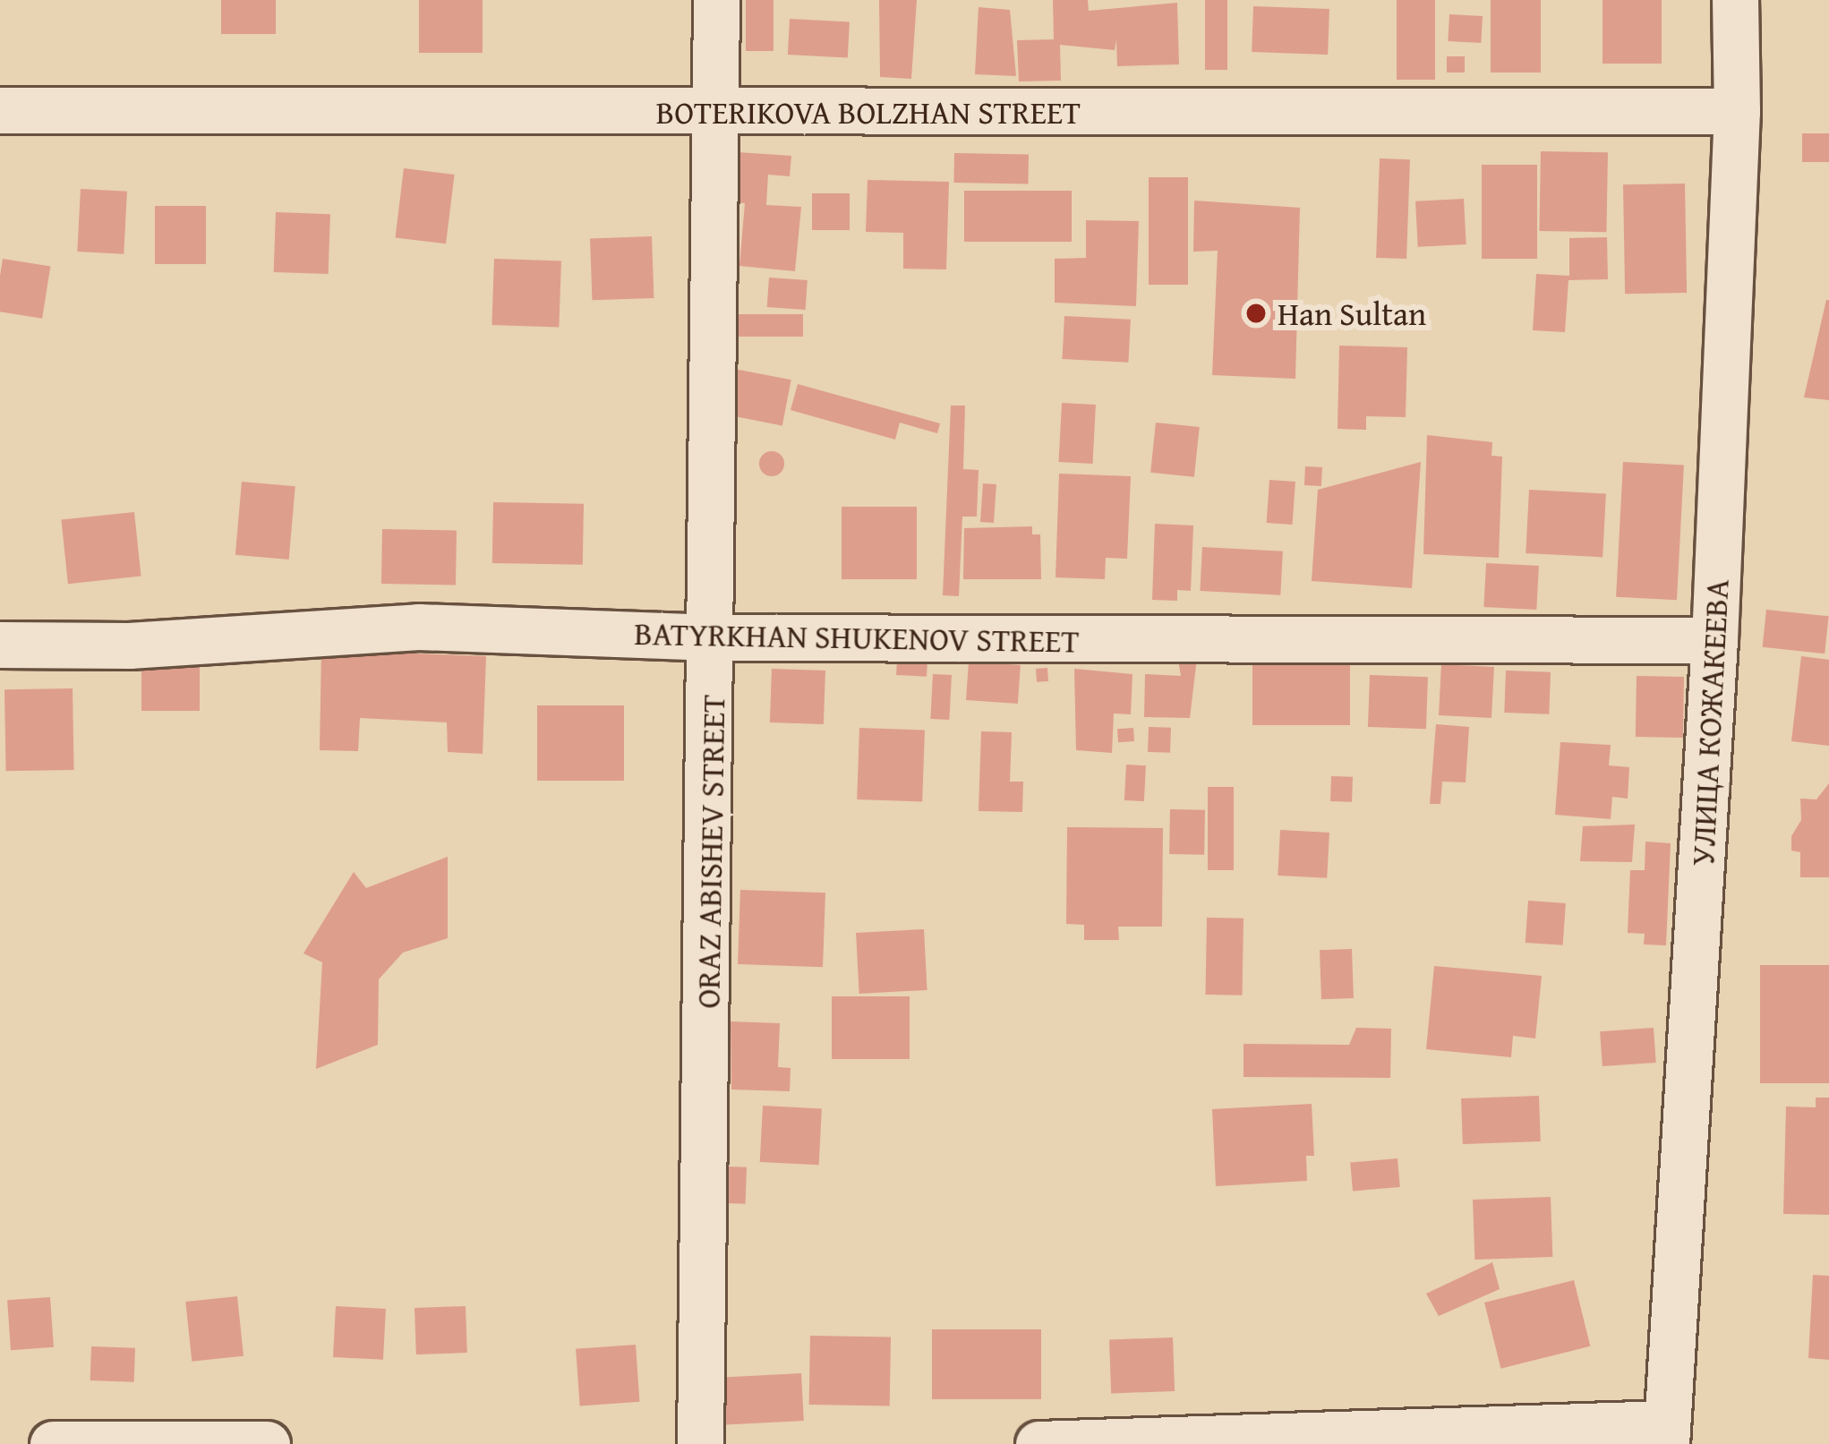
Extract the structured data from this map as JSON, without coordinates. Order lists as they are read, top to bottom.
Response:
{
  "streets": {
    "street": [
      "BOTERIKOVA BOLZHAN STREET",
      "BATYRKHAN SHUKENOV STREET",
      "УЛИЦА КОЖАКЕЕВА",
      "ORAZ ABISHEV STREET"
    ]
  },
  "crossings": [
    ["BOTERIKOVA BOLZHAN STREET", "УЛИЦА КОЖАКЕЕВА"],
    ["BOTERIKOVA BOLZHAN STREET", "ORAZ ABISHEV STREET"],
    ["BATYRKHAN SHUKENOV STREET", "УЛИЦА КОЖАКЕЕВА"],
    ["BATYRKHAN SHUKENOV STREET", "ORAZ ABISHEV STREET"]
  ],
  "places": ["Han Sultan"]
}
